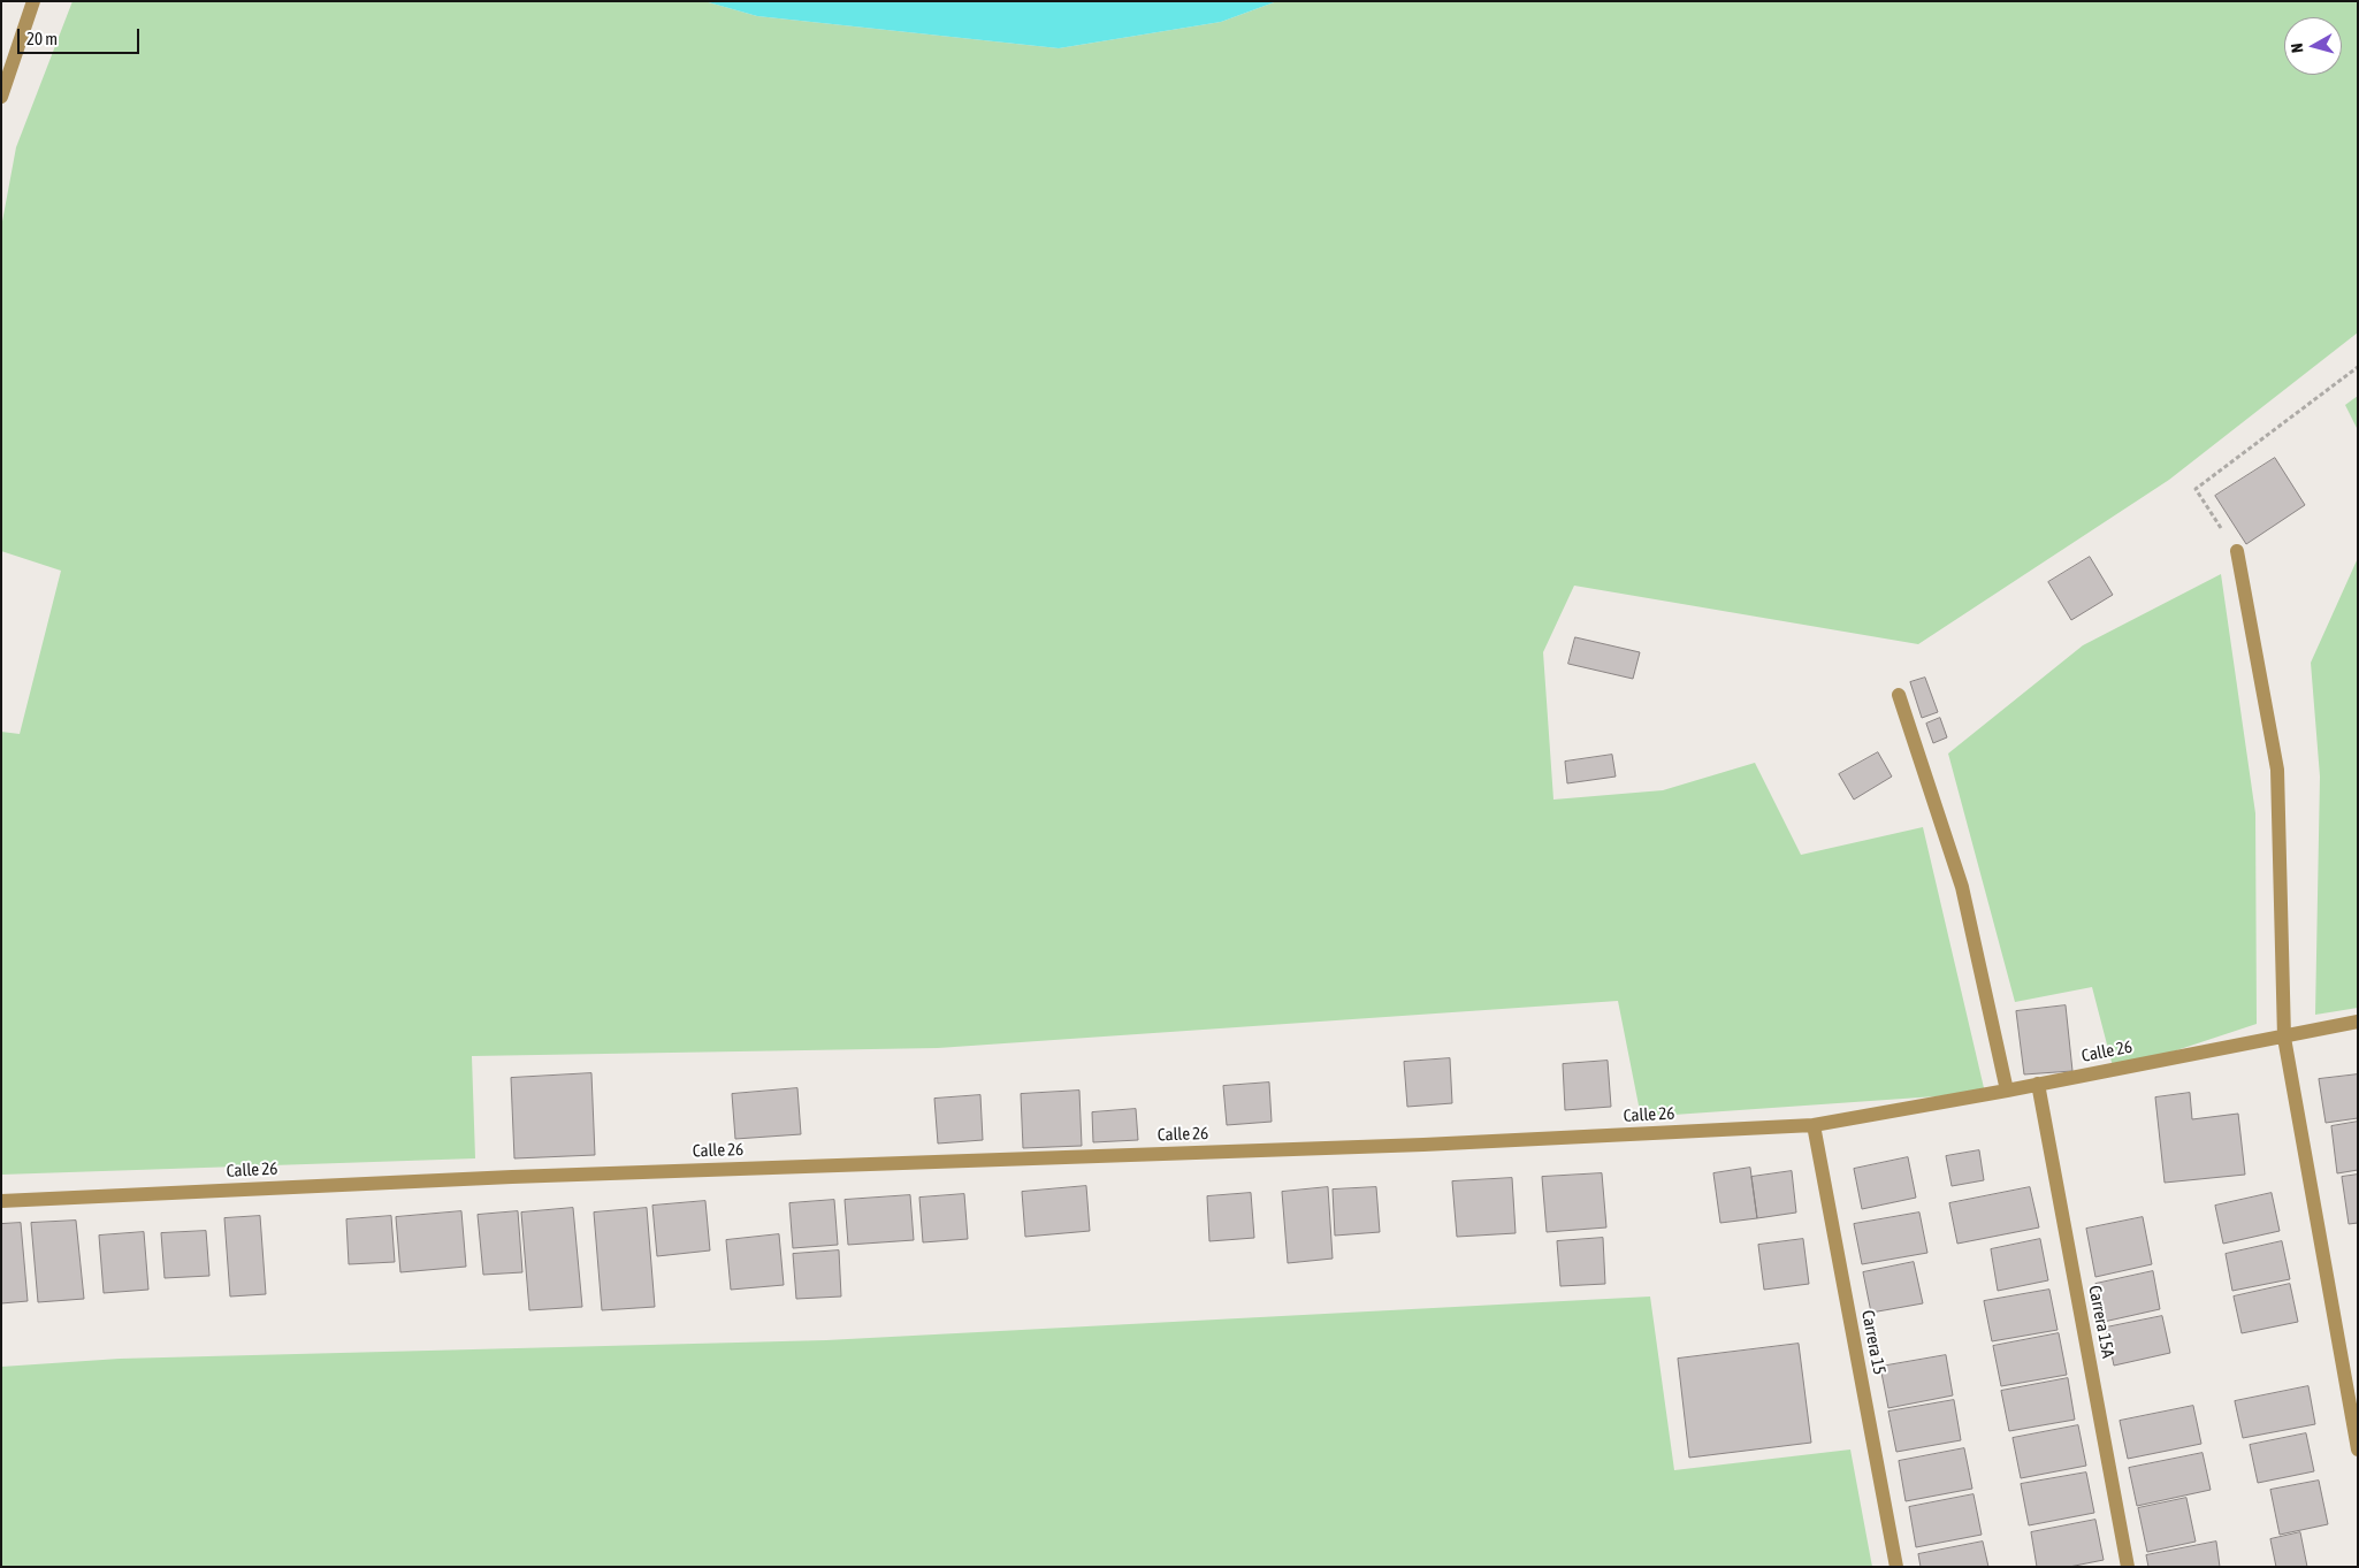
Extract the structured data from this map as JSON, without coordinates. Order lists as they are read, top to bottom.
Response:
{
  "streets": {
    "street": ["Calle 26", "Carrera 15A", "Carrera 15"]
  },
  "crossings": [
    ["Calle 26", "Carrera 15A"],
    ["Calle 26", "Carrera 15"]
  ],
  "scale_bar": "20 m",
  "north": "left"
}
